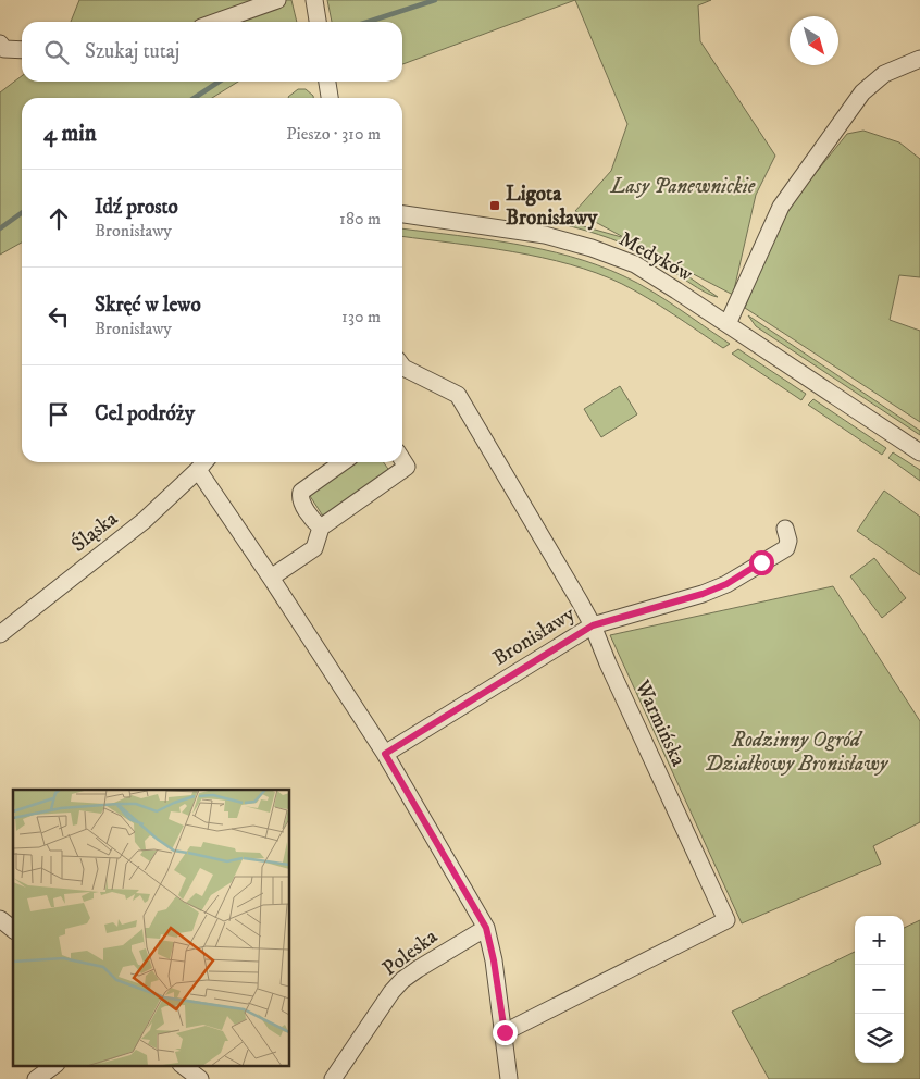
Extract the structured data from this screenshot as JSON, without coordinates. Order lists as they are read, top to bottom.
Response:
{
  "streets": {
    "street": [
      "Medyków",
      "Śląska",
      "Bronisławy",
      "Warmińska",
      "Poleska"
    ]
  },
  "crossings": [
    ["Bronisławy", "Warmińska"]
  ],
  "parks": ["Lasy Panewnickie", "Rodzinny Ogród Działkowy Bronisławy"],
  "places": {
    "transit": ["Ligota Bronisławy"]
  },
  "north": "bottom right",
  "page": {
    "search": "Szukaj tutaj",
    "heading": ["4 min", "Pieszo · 310 m"],
    "list": [
      ["Idź prosto", "Bronisławy", "180 m"],
      ["Skręć w lewo", "Bronisławy", "130 m"],
      "Cel podróży"
    ],
    "map_buttons": ["+", "−"]
  }
}
